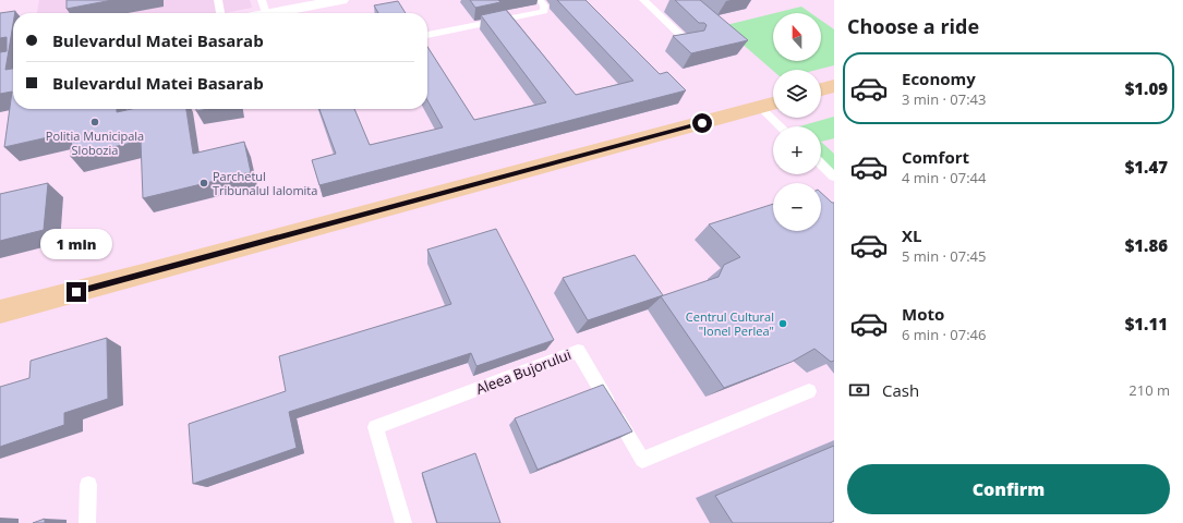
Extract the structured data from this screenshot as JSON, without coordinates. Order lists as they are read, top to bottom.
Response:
{
  "streets": {
    "lane": ["Aleea Bujorului"]
  },
  "places": ["Politia Municipala Slobozia", "Parchetul Tribunalul Ialomita", "Centrul Cultural \"Ionel Perlea\""],
  "north": "top",
  "page": {
    "heading": "Choose a ride",
    "map_buttons": ["+", "−"],
    "banner": ["Bulevardul Matei Basarab", "Bulevardul Matei Basarab"],
    "list": [
      {
        "name": "Economy",
        "note": "3 min · 07:43",
        "value": "$1.09"
      },
      {
        "name": "Comfort",
        "note": "4 min · 07:44",
        "value": "$1.47"
      },
      {
        "name": "XL",
        "note": "5 min · 07:45",
        "value": "$1.86"
      },
      {
        "name": "Moto",
        "note": "6 min · 07:46",
        "value": "$1.11"
      }
    ],
    "bubble": "1 min",
    "pay": ["Cash", "210 m"],
    "buttons": "Confirm"
  }
}
